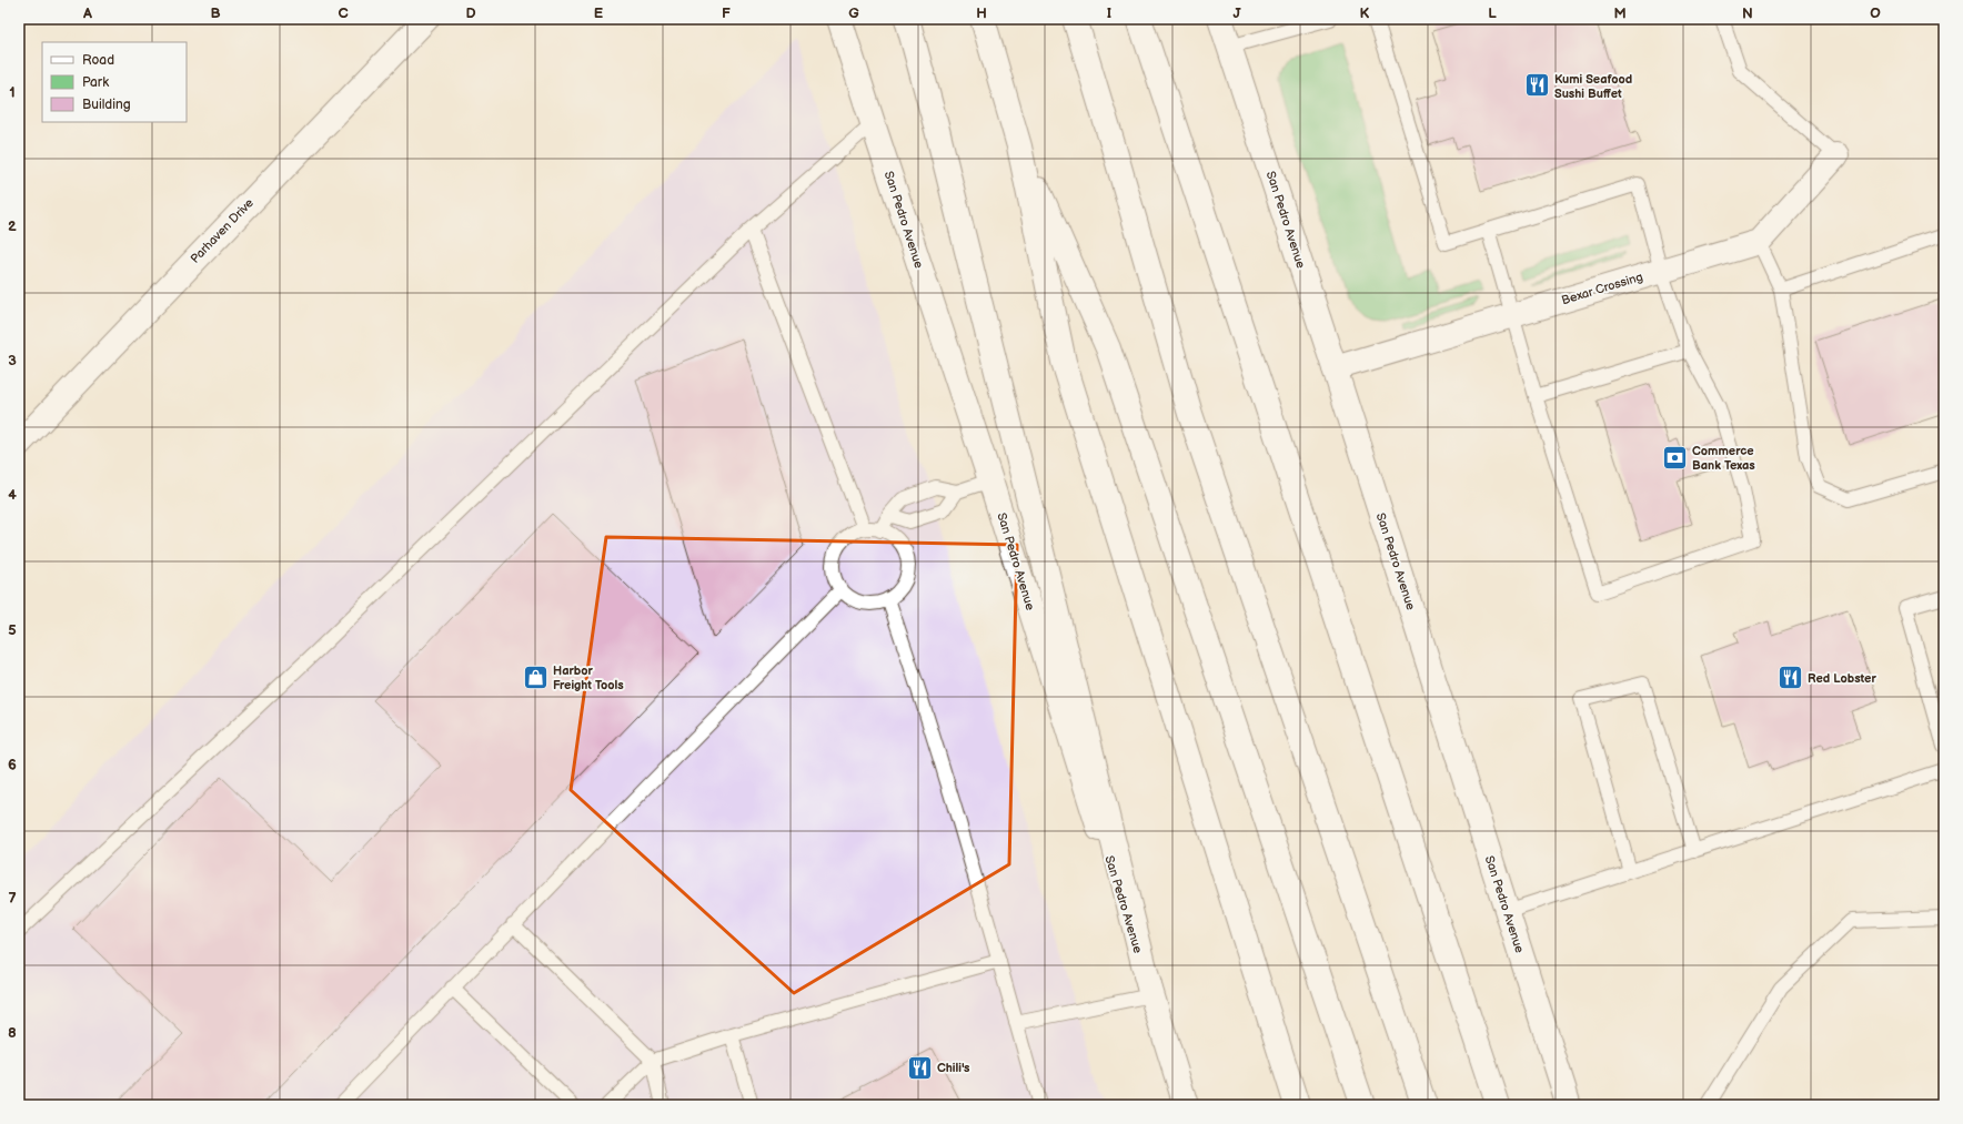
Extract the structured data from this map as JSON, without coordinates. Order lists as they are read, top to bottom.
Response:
{
  "streets": {
    "main road": ["San Pedro Avenue", "Parhaven Drive", "Bexar Crossing"]
  },
  "crossings": [
    ["San Pedro Avenue", "Bexar Crossing"]
  ],
  "places": {
    "restaurant": ["Kumi Seafood Sushi Buffet", "Red Lobster", "Chili's"],
    "bank": ["Commerce Bank Texas"],
    "shop": ["Harbor Freight Tools"]
  },
  "legend": ["Road", "Park", "Building"],
  "grid": {
    "columns": [
      "A",
      "B",
      "C",
      "D",
      "E",
      "F",
      "G",
      "H",
      "I",
      "J",
      "K",
      "L",
      "M",
      "N",
      "O"
    ],
    "rows": [
      "1",
      "2",
      "3",
      "4",
      "5",
      "6",
      "7",
      "8"
    ]
  }
}
